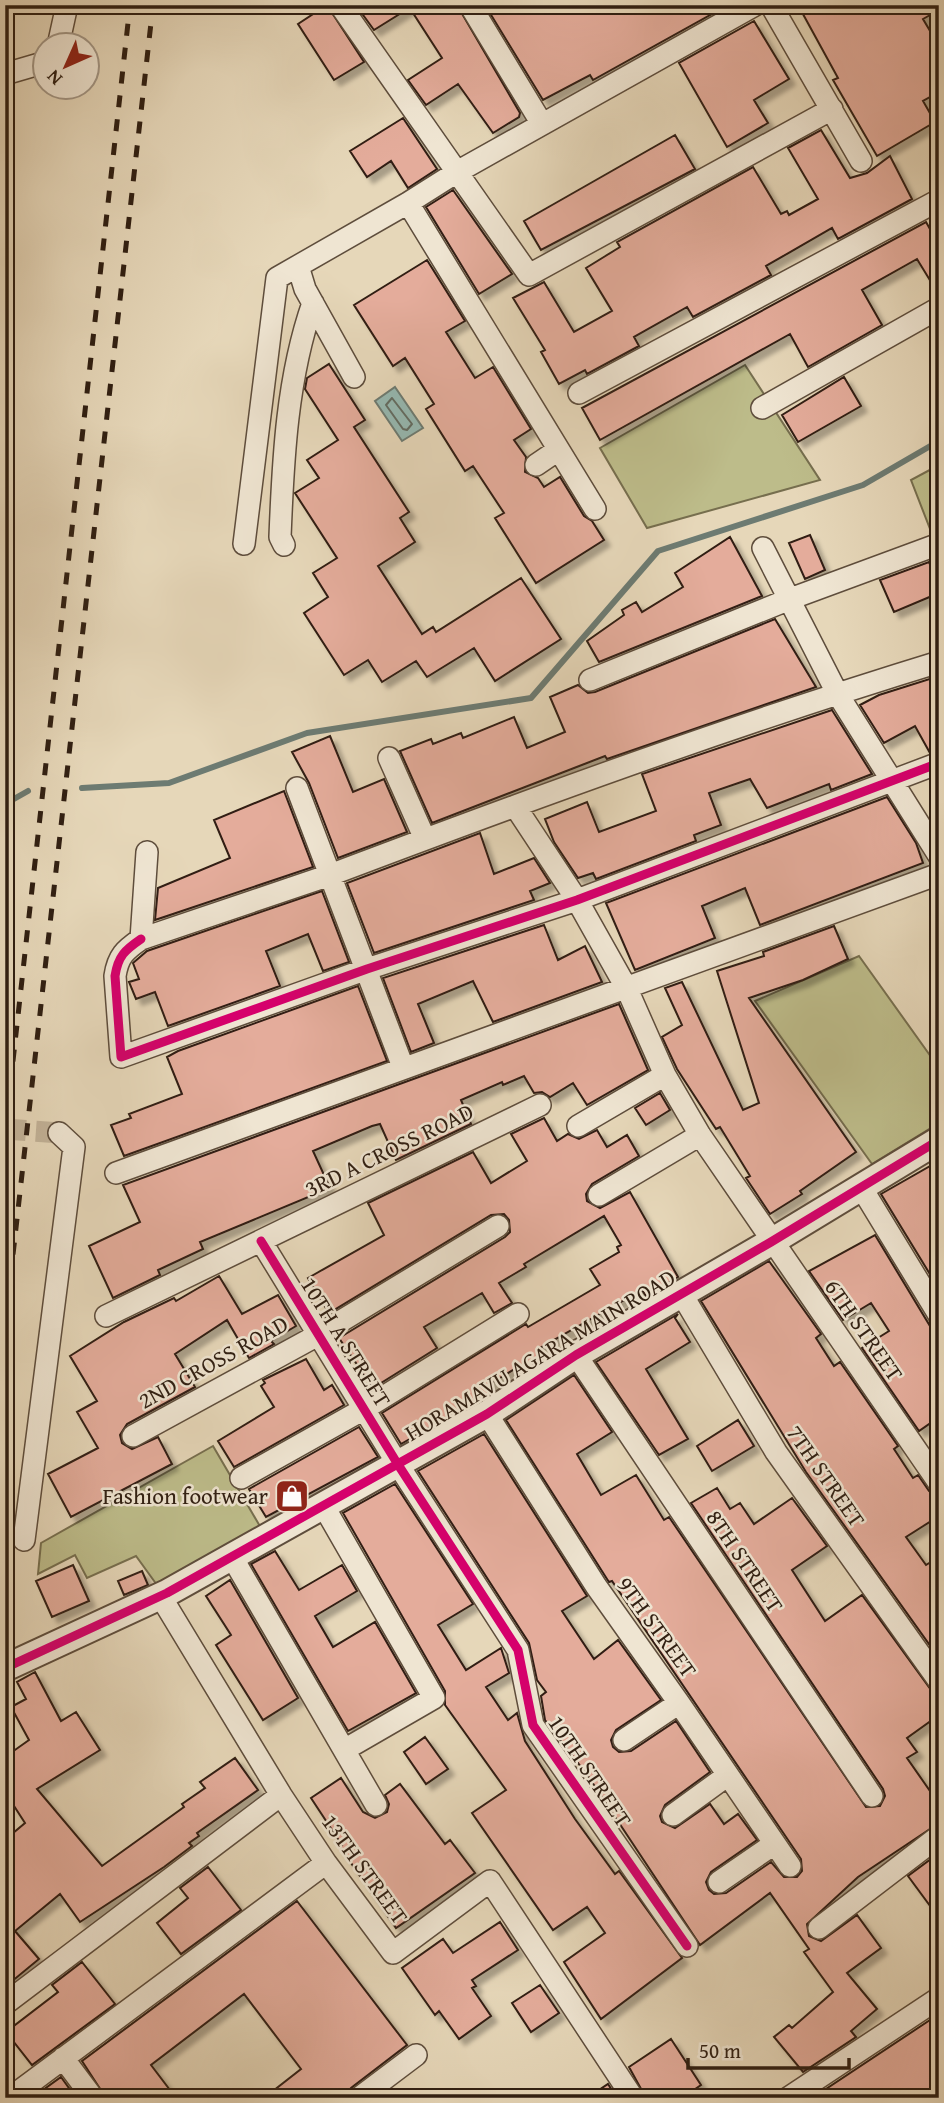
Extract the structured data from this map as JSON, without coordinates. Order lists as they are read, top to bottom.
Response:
{
  "streets": {
    "street": [
      "3RD A CROSS ROAD",
      "6TH STREET",
      "10TH A STREET",
      "HORAMAVU AGARA MAIN ROAD",
      "2ND CROSS ROAD",
      "7TH STREET",
      "8TH STREET",
      "9TH STREET",
      "10TH STREET",
      "13TH STREET"
    ]
  },
  "crossings": [
    ["3RD A CROSS ROAD", "10TH A STREET"],
    ["6TH STREET", "HORAMAVU AGARA MAIN ROAD"],
    ["10TH A STREET", "HORAMAVU AGARA MAIN ROAD"],
    ["10TH A STREET", "2ND CROSS ROAD"],
    ["10TH A STREET", "10TH STREET"],
    ["HORAMAVU AGARA MAIN ROAD", "7TH STREET"],
    ["HORAMAVU AGARA MAIN ROAD", "8TH STREET"],
    ["HORAMAVU AGARA MAIN ROAD", "9TH STREET"],
    ["HORAMAVU AGARA MAIN ROAD", "10TH STREET"],
    ["HORAMAVU AGARA MAIN ROAD", "13TH STREET"]
  ],
  "places": {
    "shop": ["Fashion footwear"]
  },
  "scale_bar": "50 m",
  "north": "bottom left"
}
